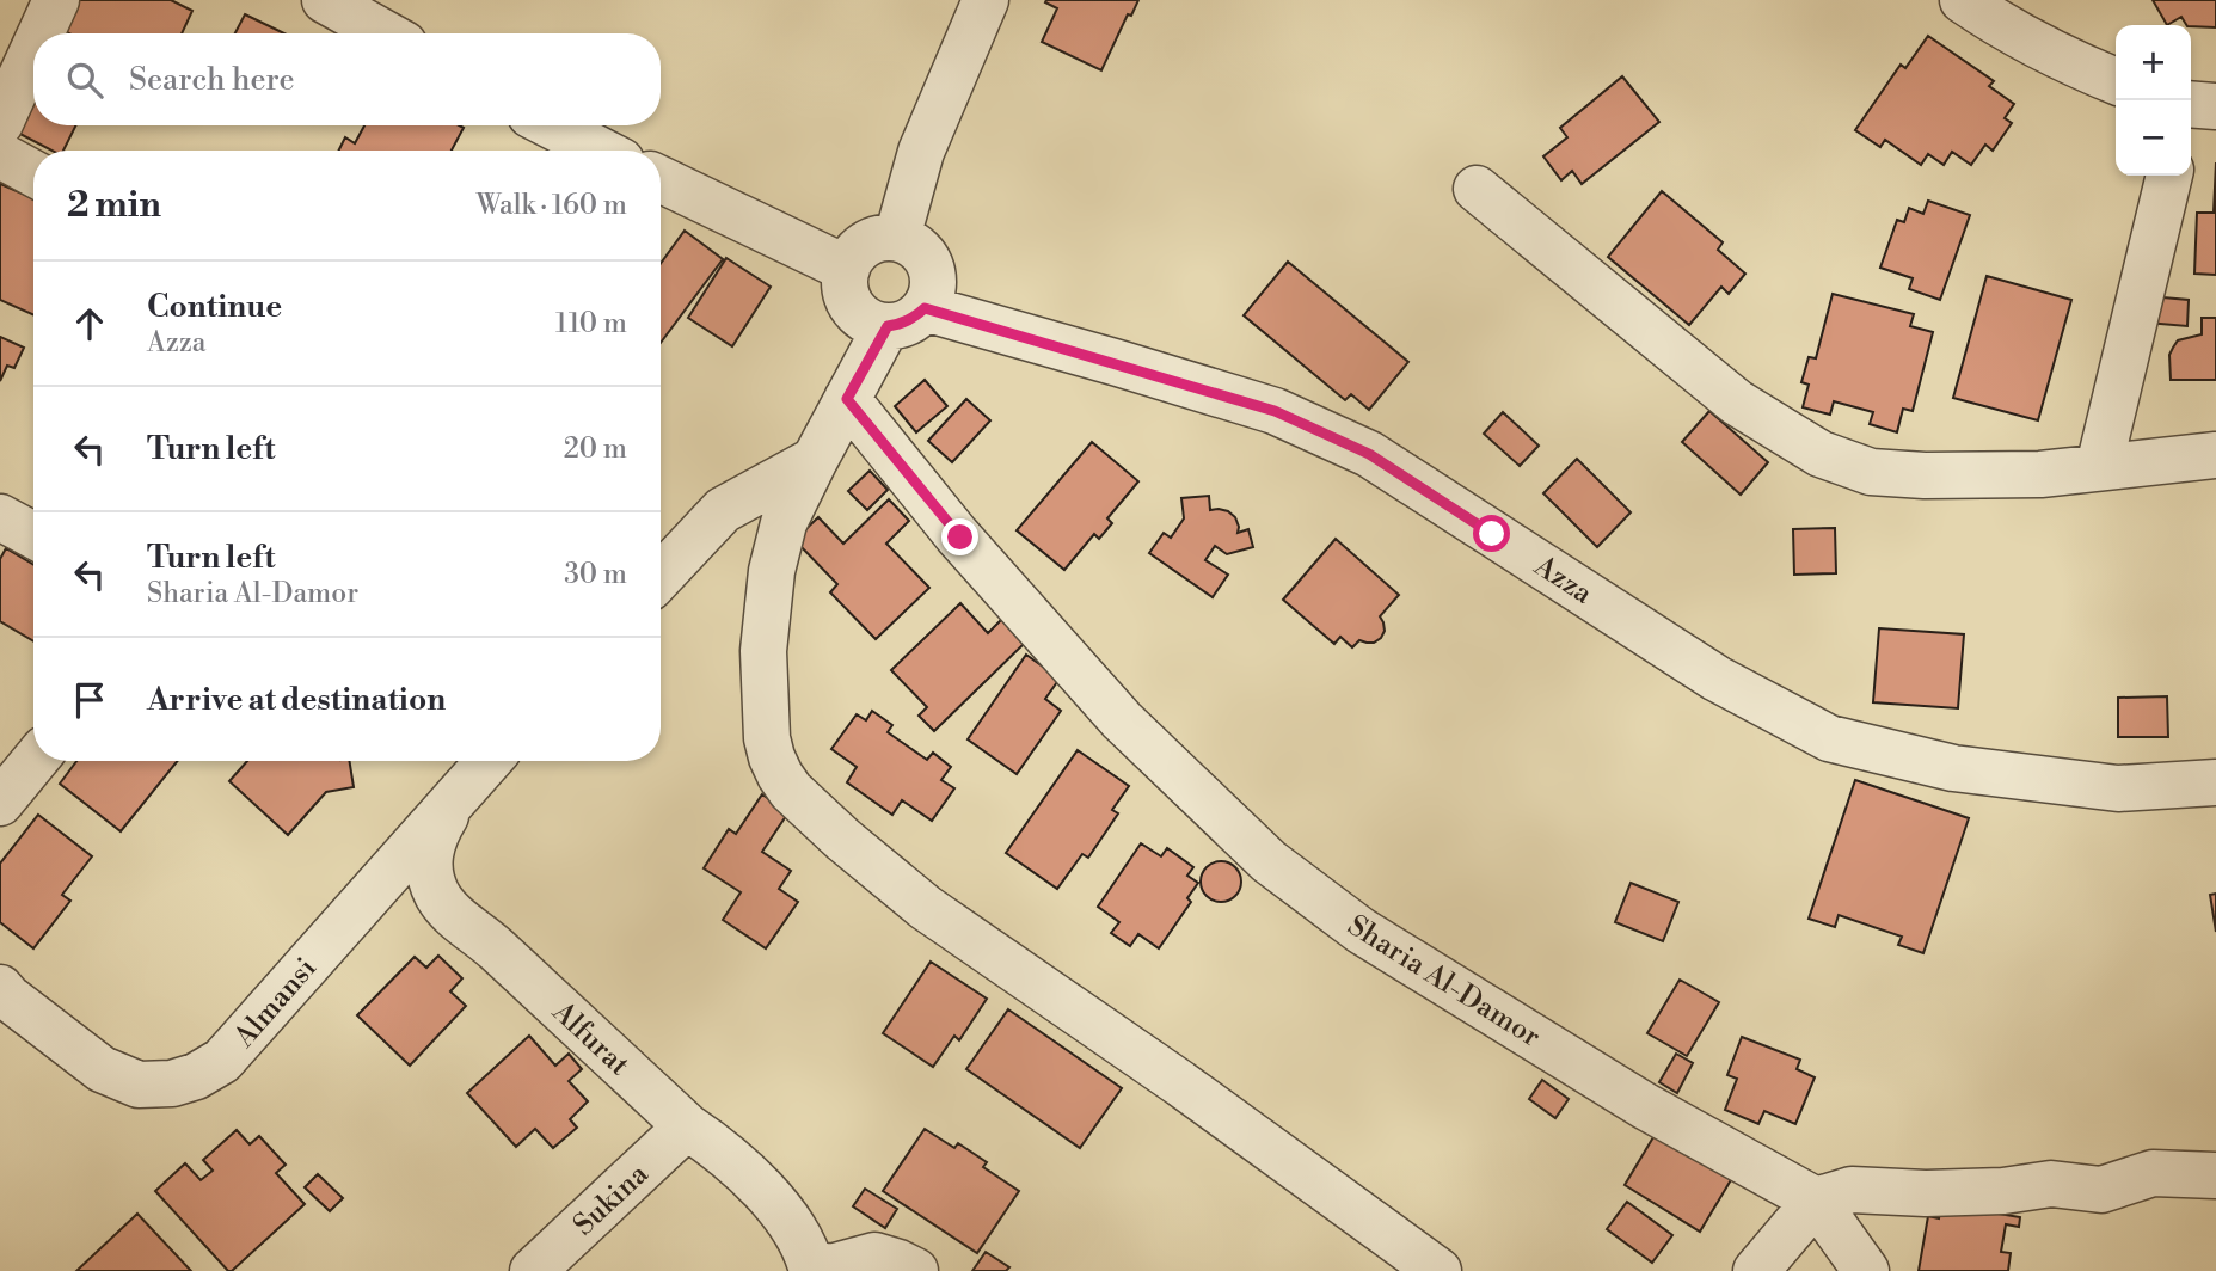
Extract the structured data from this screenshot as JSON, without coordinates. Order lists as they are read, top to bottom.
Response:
{
  "streets": {
    "street": [
      "Azza",
      "Sharia Al-Damor",
      "Almansi",
      "Alfurat",
      "Sukina"
    ]
  },
  "crossings": [
    ["Almansi", "Alfurat"],
    ["Alfurat", "Sukina"]
  ],
  "page": {
    "map_buttons": ["+", "−"],
    "search": "Search here",
    "heading": ["2 min", "Walk · 160 m"],
    "list": [
      ["Continue", "Azza", "110 m"],
      ["Turn left", "20 m"],
      ["Turn left", "Sharia Al-Damor", "30 m"],
      "Arrive at destination"
    ]
  }
}
